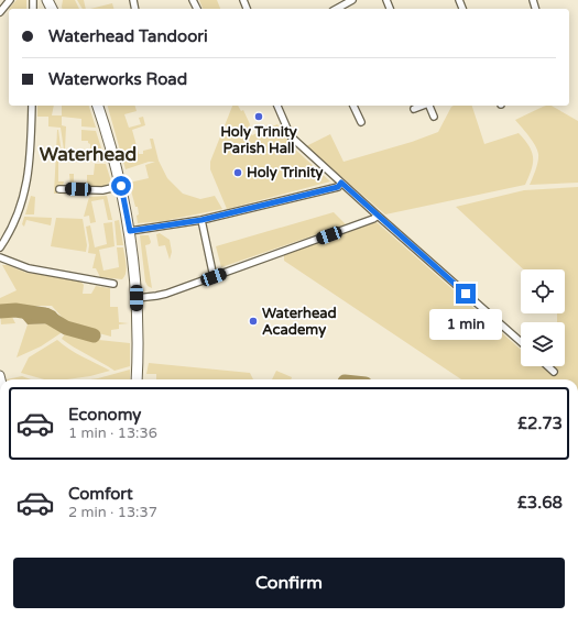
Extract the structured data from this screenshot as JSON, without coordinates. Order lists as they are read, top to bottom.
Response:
{
  "districts": ["Waterhead"],
  "places": ["Holy Trinity Parish Hall", "Holy Trinity", "Waterhead Academy"],
  "page": {
    "banner": ["Waterhead Tandoori", "Waterworks Road"],
    "bubble": "1 min",
    "list": [
      {
        "name": "Economy",
        "note": "1 min · 13:36",
        "value": "£2.73"
      },
      {
        "name": "Comfort",
        "note": "2 min · 13:37",
        "value": "£3.68"
      }
    ],
    "buttons": "Confirm"
  }
}
